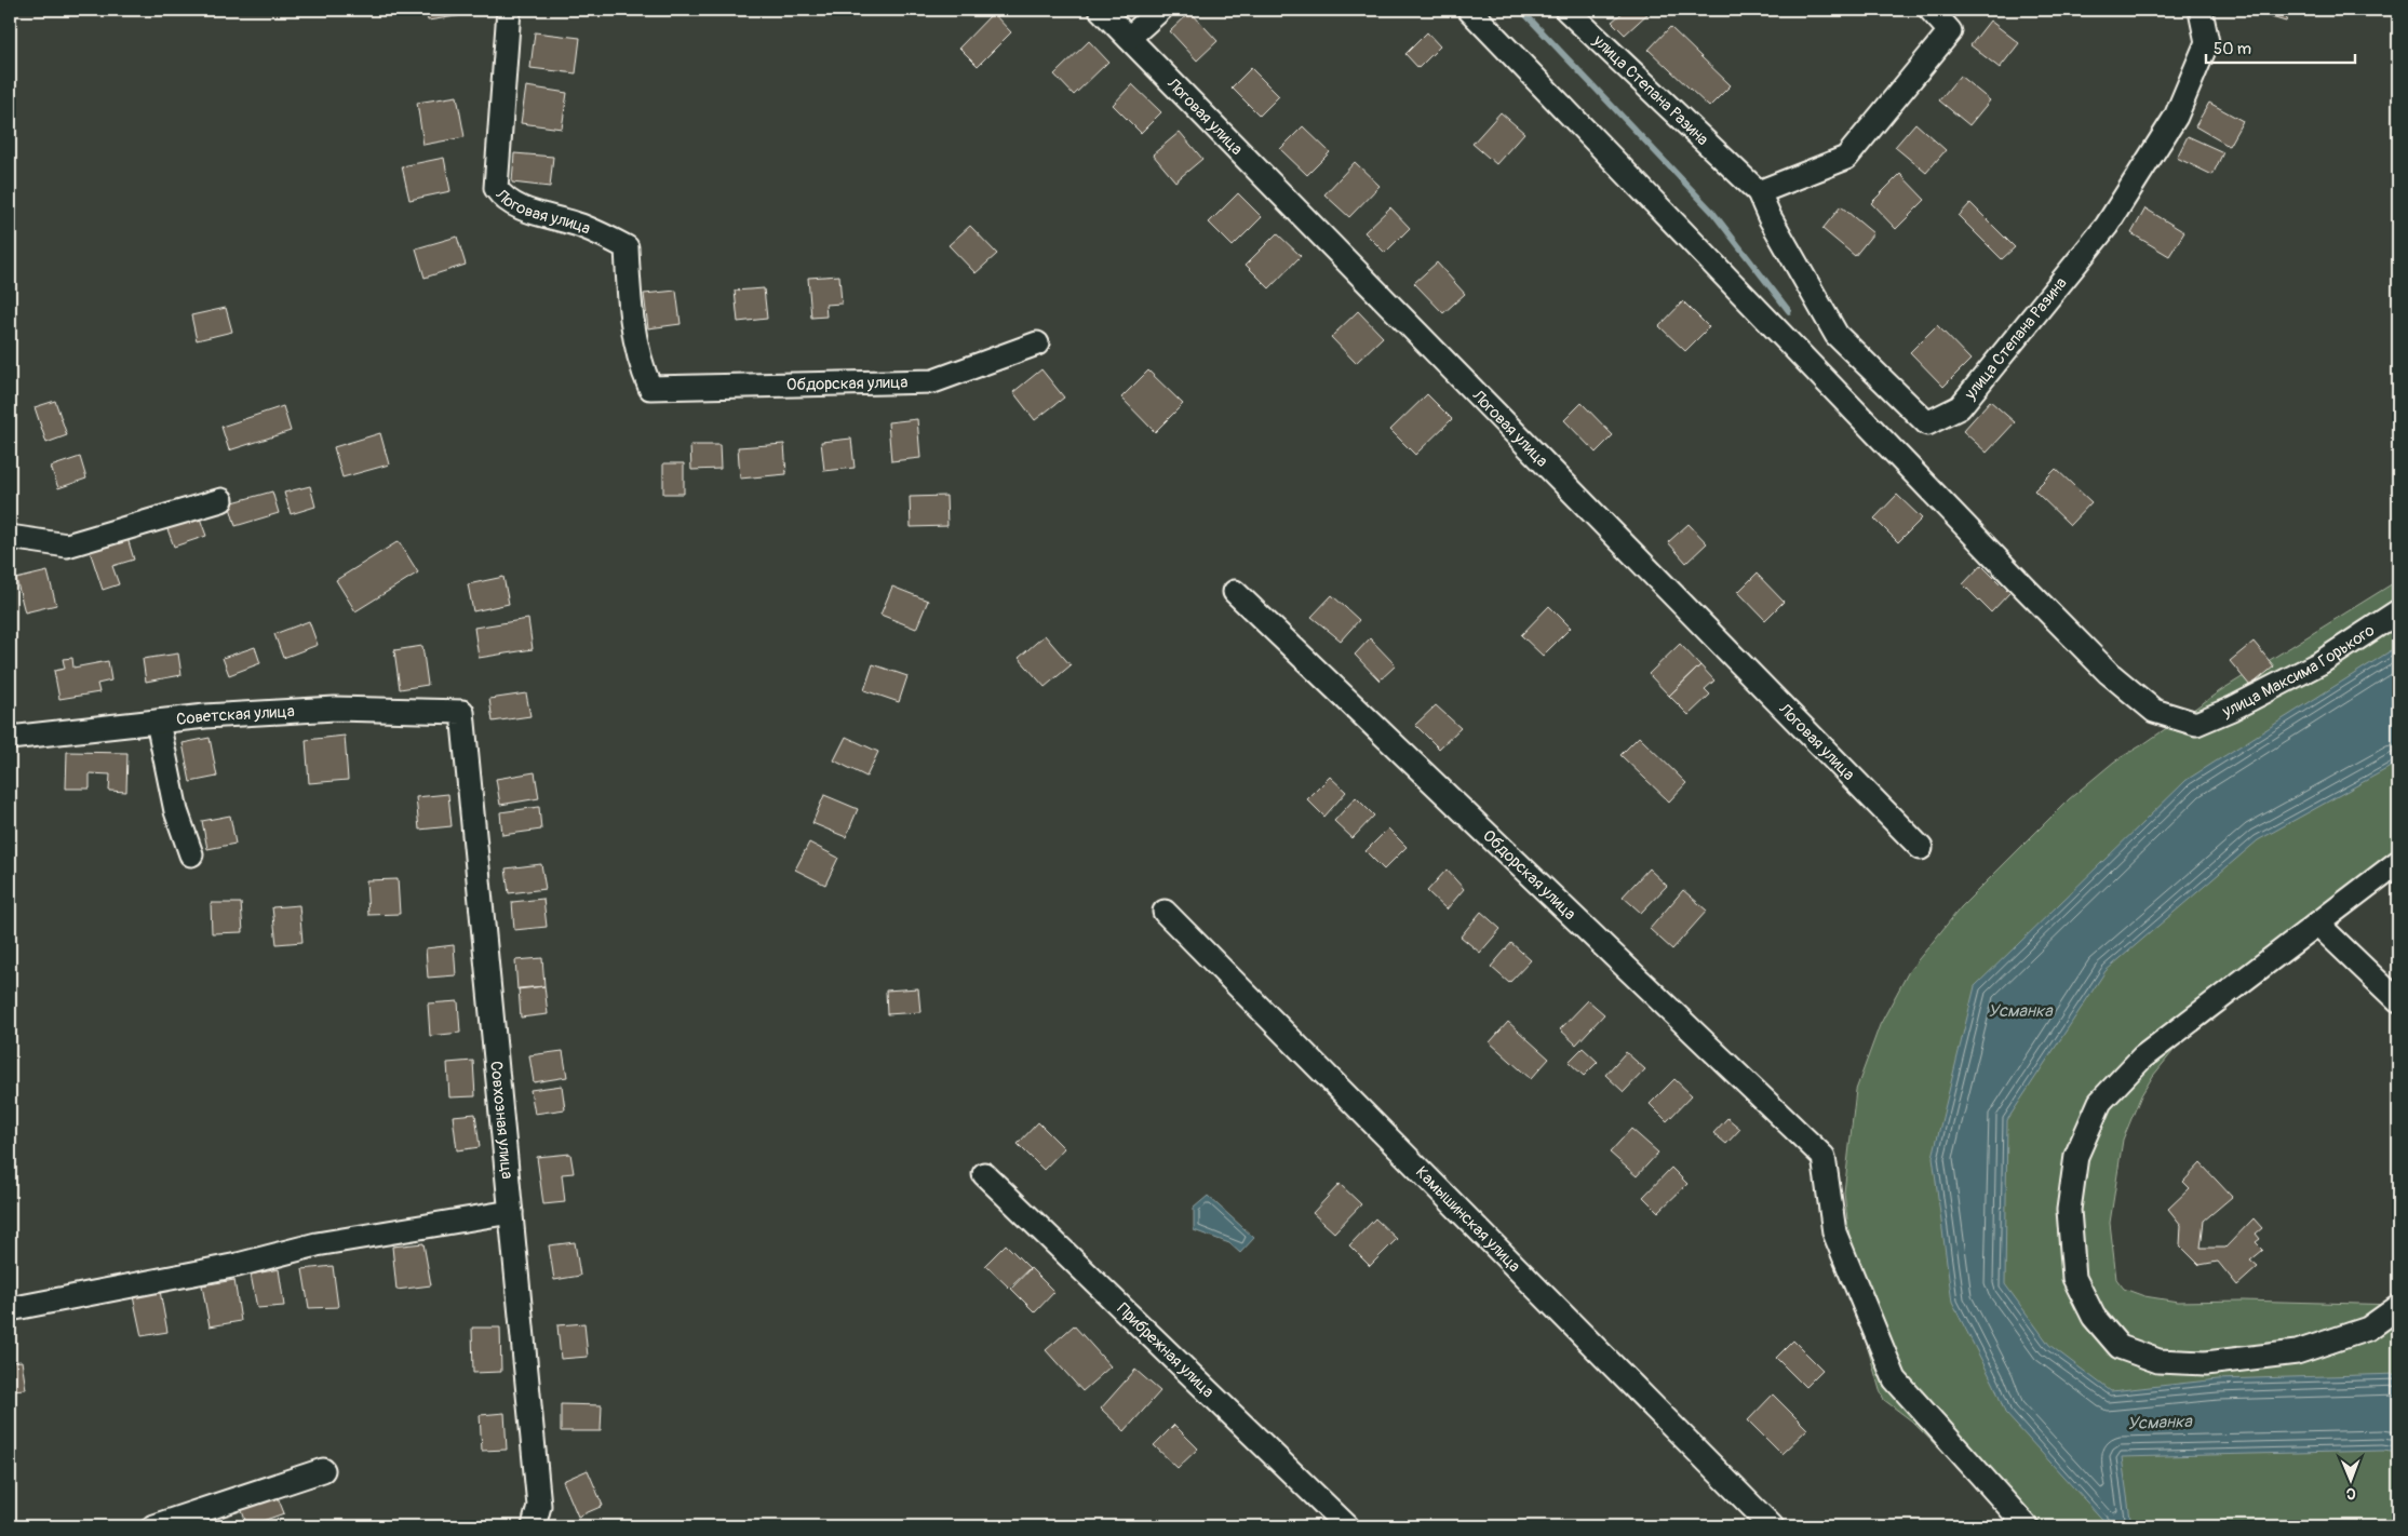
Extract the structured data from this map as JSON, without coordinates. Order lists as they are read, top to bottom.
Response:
{
  "streets": {
    "street": [
      "улица Степана Разина",
      "Логовая улица",
      "Обдорская улица",
      "улица Максима Горького",
      "Советская улица",
      "Совхозная улица",
      "Камышинская улица",
      "Прибрежная улица"
    ]
  },
  "crossings": [
    ["Логовая улица", "Обдорская улица"],
    ["Советская улица", "Совхозная улица"]
  ],
  "water": ["Усманка"],
  "scale_bar": "50 m",
  "north": "bottom"
}
